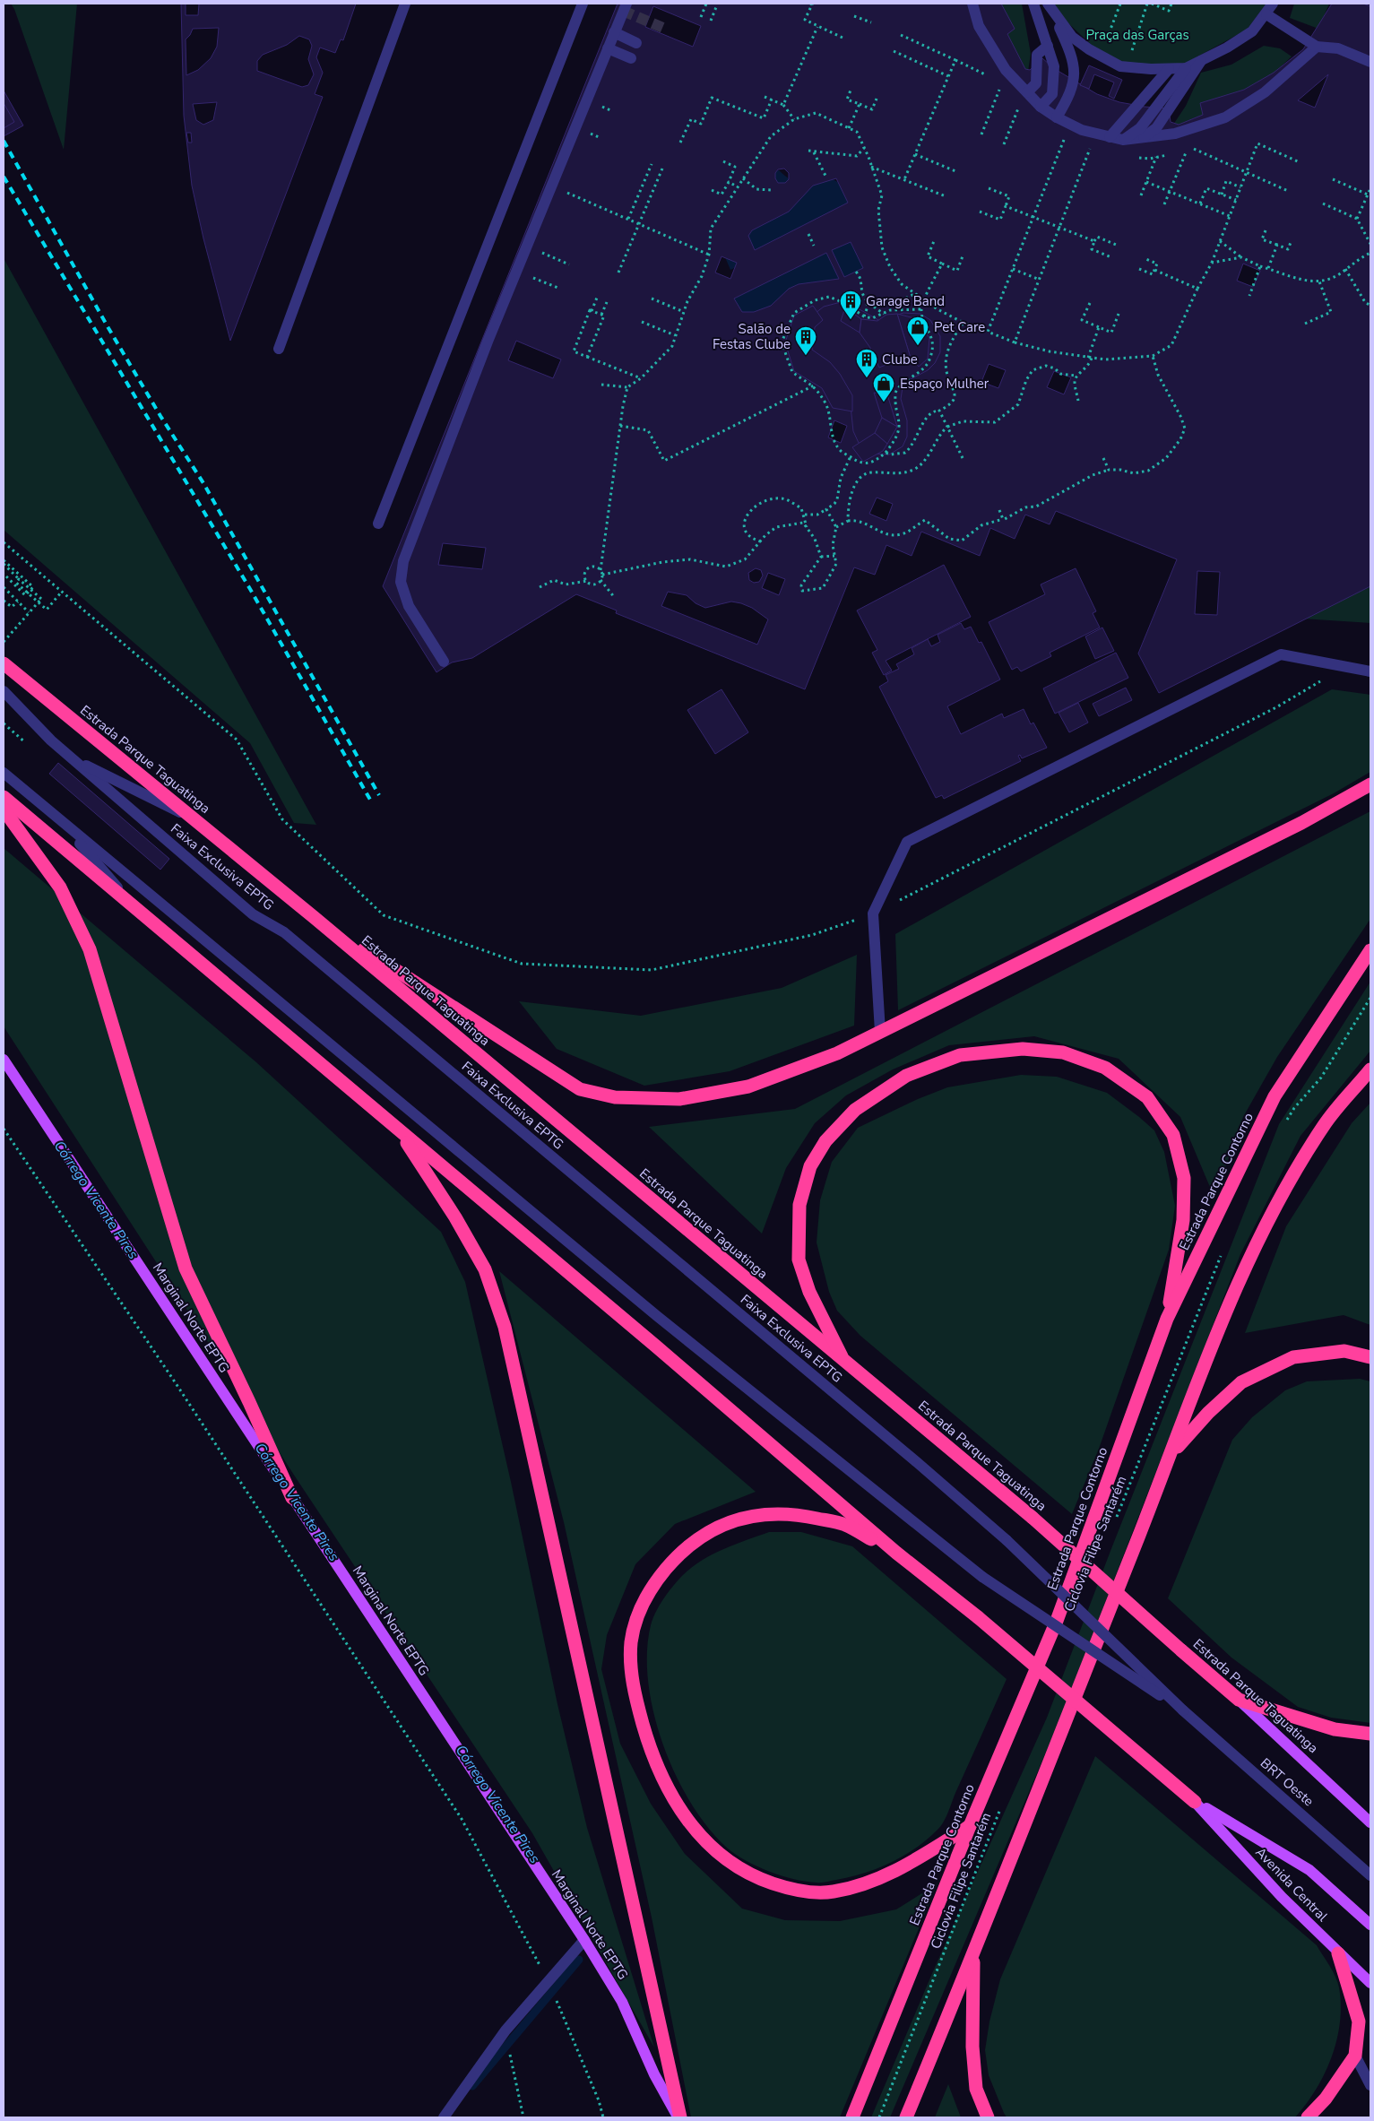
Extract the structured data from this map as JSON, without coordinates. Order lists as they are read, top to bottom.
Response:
{
  "streets": {
    "highway": ["Estrada Parque Taguatinga", "Estrada Parque Contorno"],
    "main road": ["Marginal Norte EPTG", "Avenida Central"],
    "street": ["Faixa Exclusiva EPTG", "BRT Oeste"],
    "path": ["Ciclovia Filipe Santarém"]
  },
  "crossings": [
    ["Faixa Exclusiva EPTG", "BRT Oeste"]
  ],
  "water": ["Córrego Vicente Pires"],
  "parks": ["Praça das Garças"],
  "places": {
    "building": ["Garage Band", "Salão de Festas Clube", "Clube"],
    "shop": ["Pet Care", "Espaço Mulher"]
  }
}
